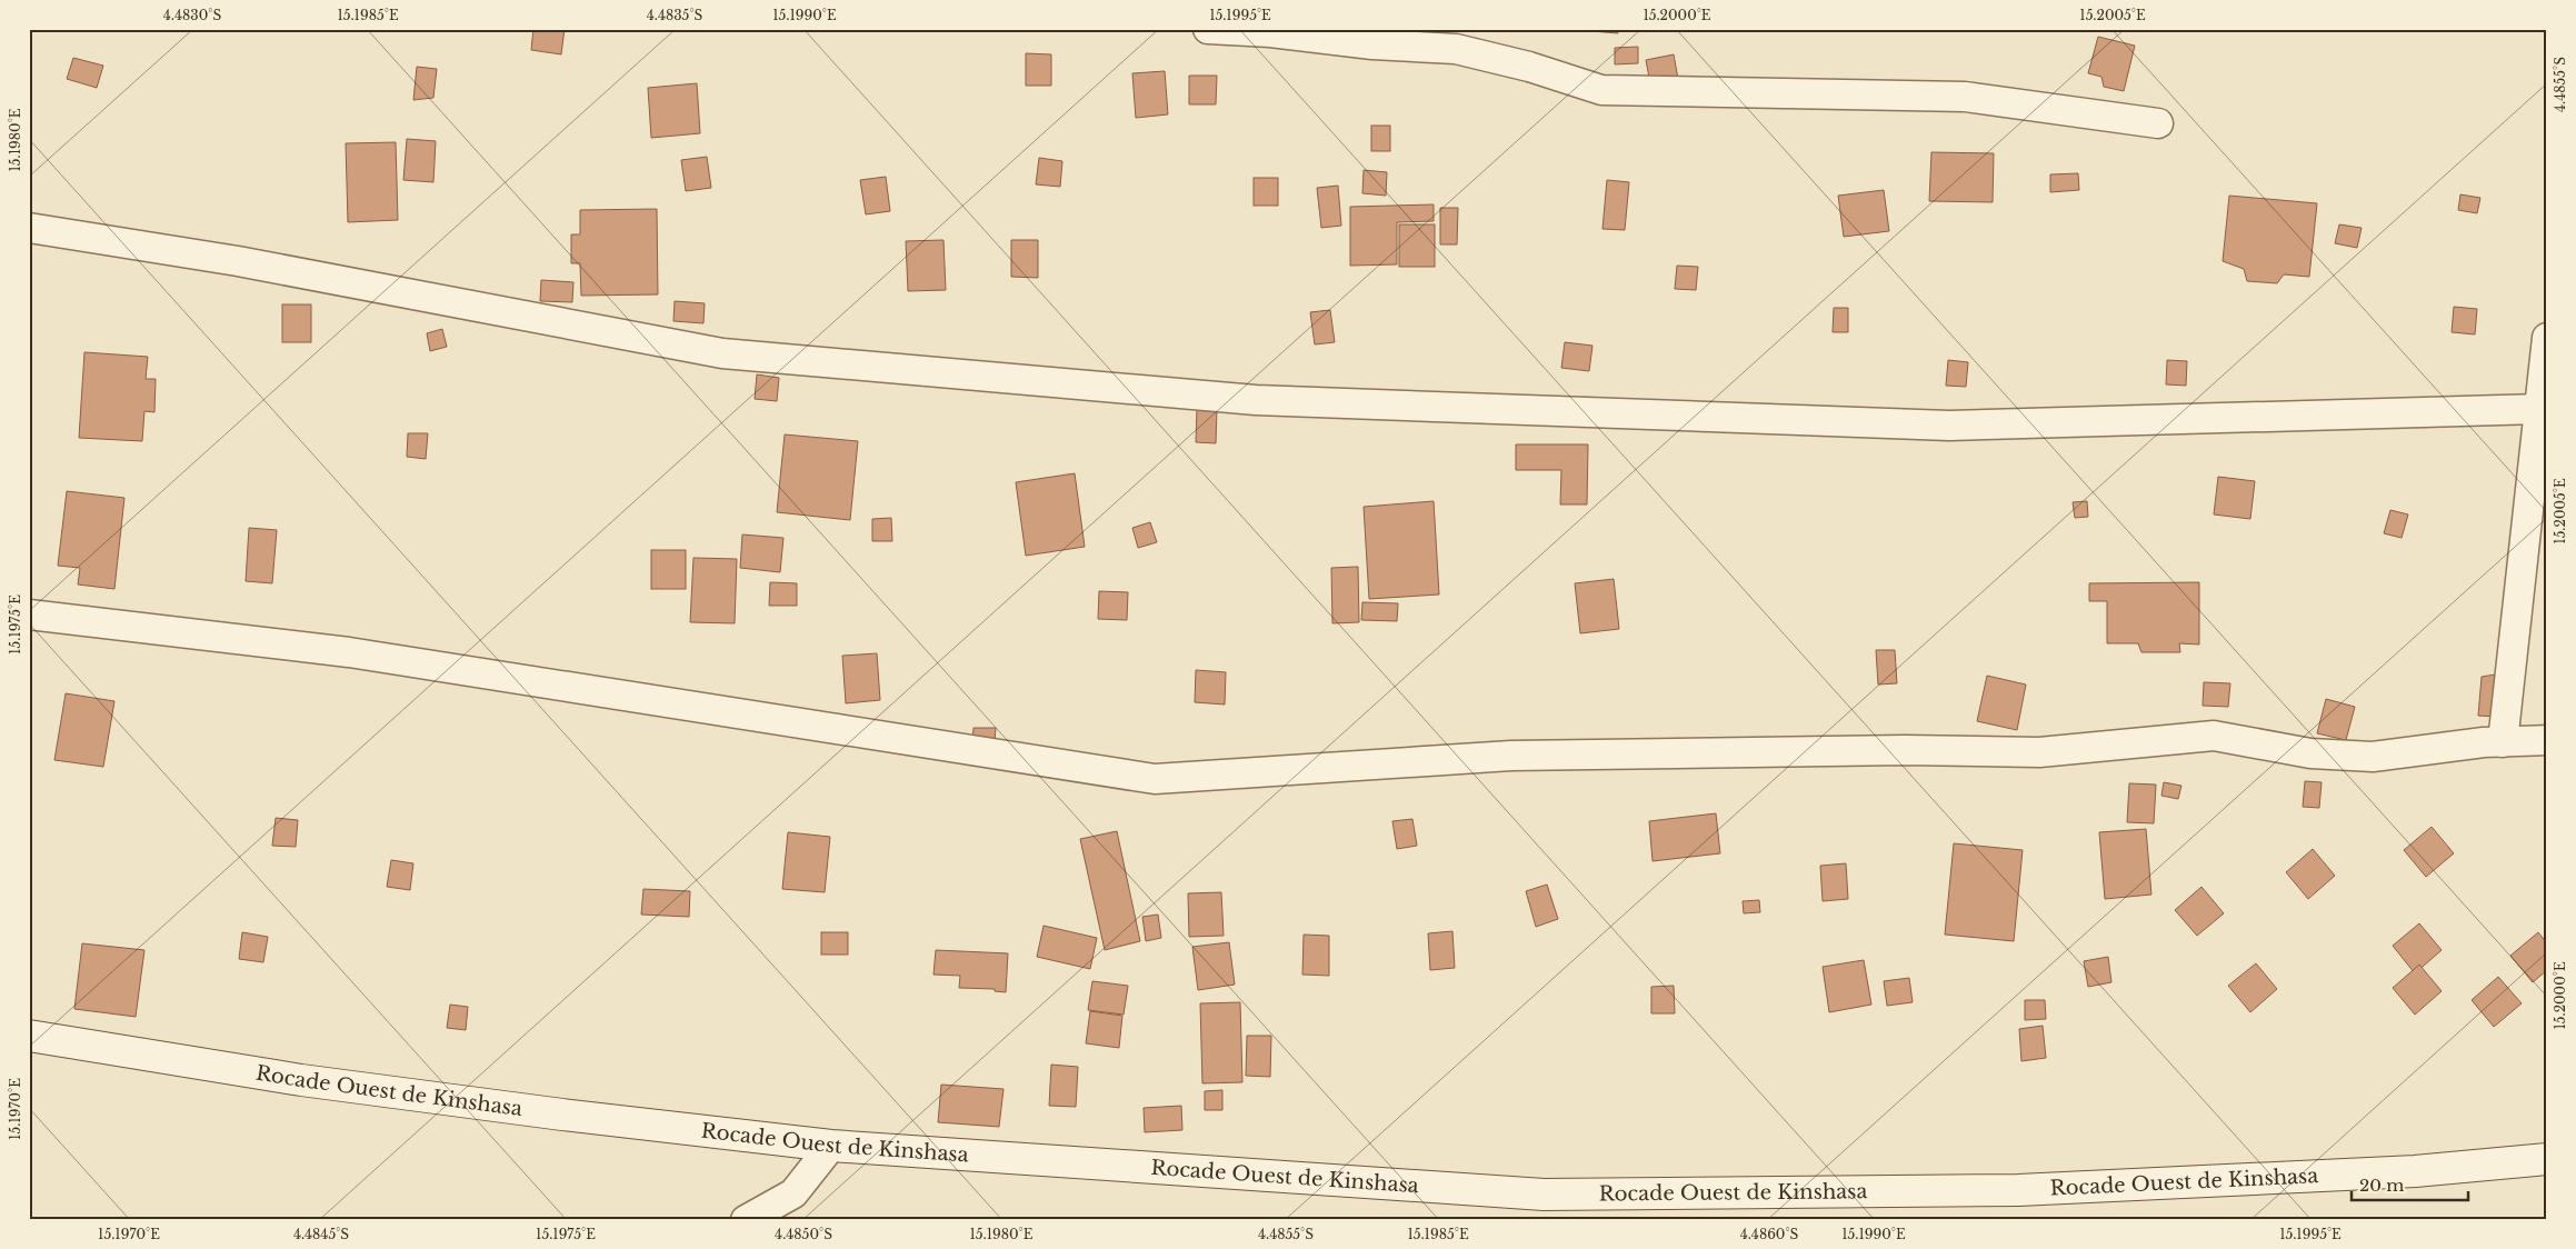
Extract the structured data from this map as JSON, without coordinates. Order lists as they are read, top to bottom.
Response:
{
  "streets": {
    "main road": ["Rocade Ouest de Kinshasa"]
  },
  "scale_bar": "20 m",
  "coordinates": [
    "4.4830°S",
    "15.1985°E",
    "4.4835°S",
    "15.1990°E",
    "15.1995°E",
    "15.2000°E",
    "15.2005°E",
    "4.4855°S",
    "15.1980°E",
    "15.1975°E",
    "15.1970°E",
    "4.4845°S",
    "4.4850°S",
    "4.4860°S"
  ]
}
